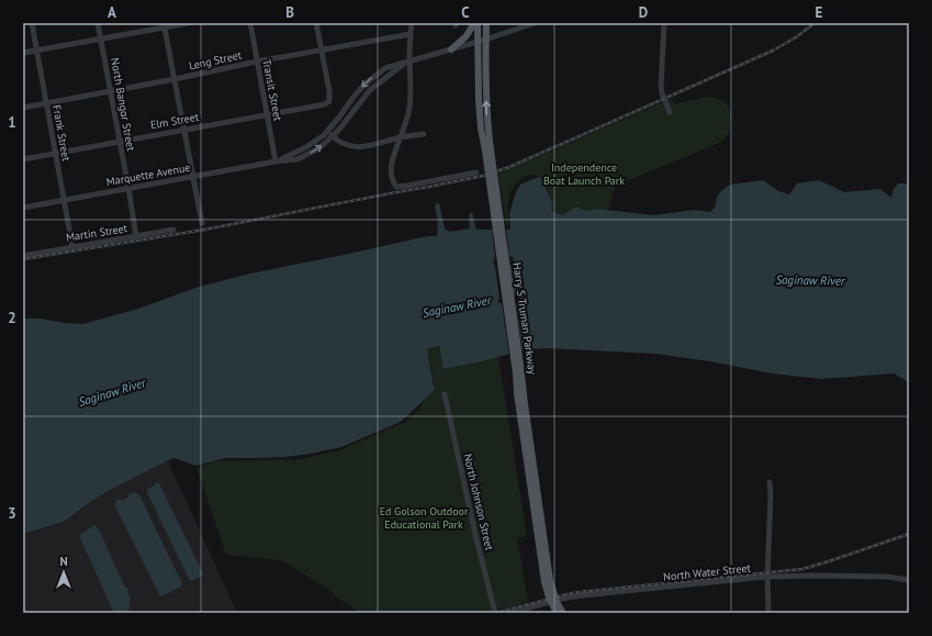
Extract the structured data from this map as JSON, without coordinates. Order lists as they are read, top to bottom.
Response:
{
  "streets": {
    "main road": ["Harry S Truman Parkway"],
    "street": [
      "Leng Street",
      "Transit Street",
      "North Bangor Street",
      "Elm Street",
      "Frank Street",
      "Marquette Avenue",
      "Martin Street",
      "North Johnson Street",
      "North Water Street"
    ]
  },
  "crossings": [
    ["Leng Street", "Transit Street"],
    ["Leng Street", "North Bangor Street"],
    ["Leng Street", "Elm Street"],
    ["Leng Street", "Frank Street"],
    ["Transit Street", "Elm Street"],
    ["Transit Street", "Marquette Avenue"],
    ["North Bangor Street", "Elm Street"],
    ["North Bangor Street", "Marquette Avenue"],
    ["North Bangor Street", "Martin Street"],
    ["Elm Street", "Frank Street"],
    ["Frank Street", "Marquette Avenue"],
    ["Frank Street", "Martin Street"],
    ["Marquette Avenue", "Harry S Truman Parkway"]
  ],
  "water": ["Saginaw River"],
  "parks": ["Independence Boat Launch Park", "Ed Golson Outdoor Educational Park"],
  "north": "top",
  "grid": {
    "columns": [
      "A",
      "B",
      "C",
      "D",
      "E"
    ],
    "rows": ["1", "2", "3"]
  }
}
